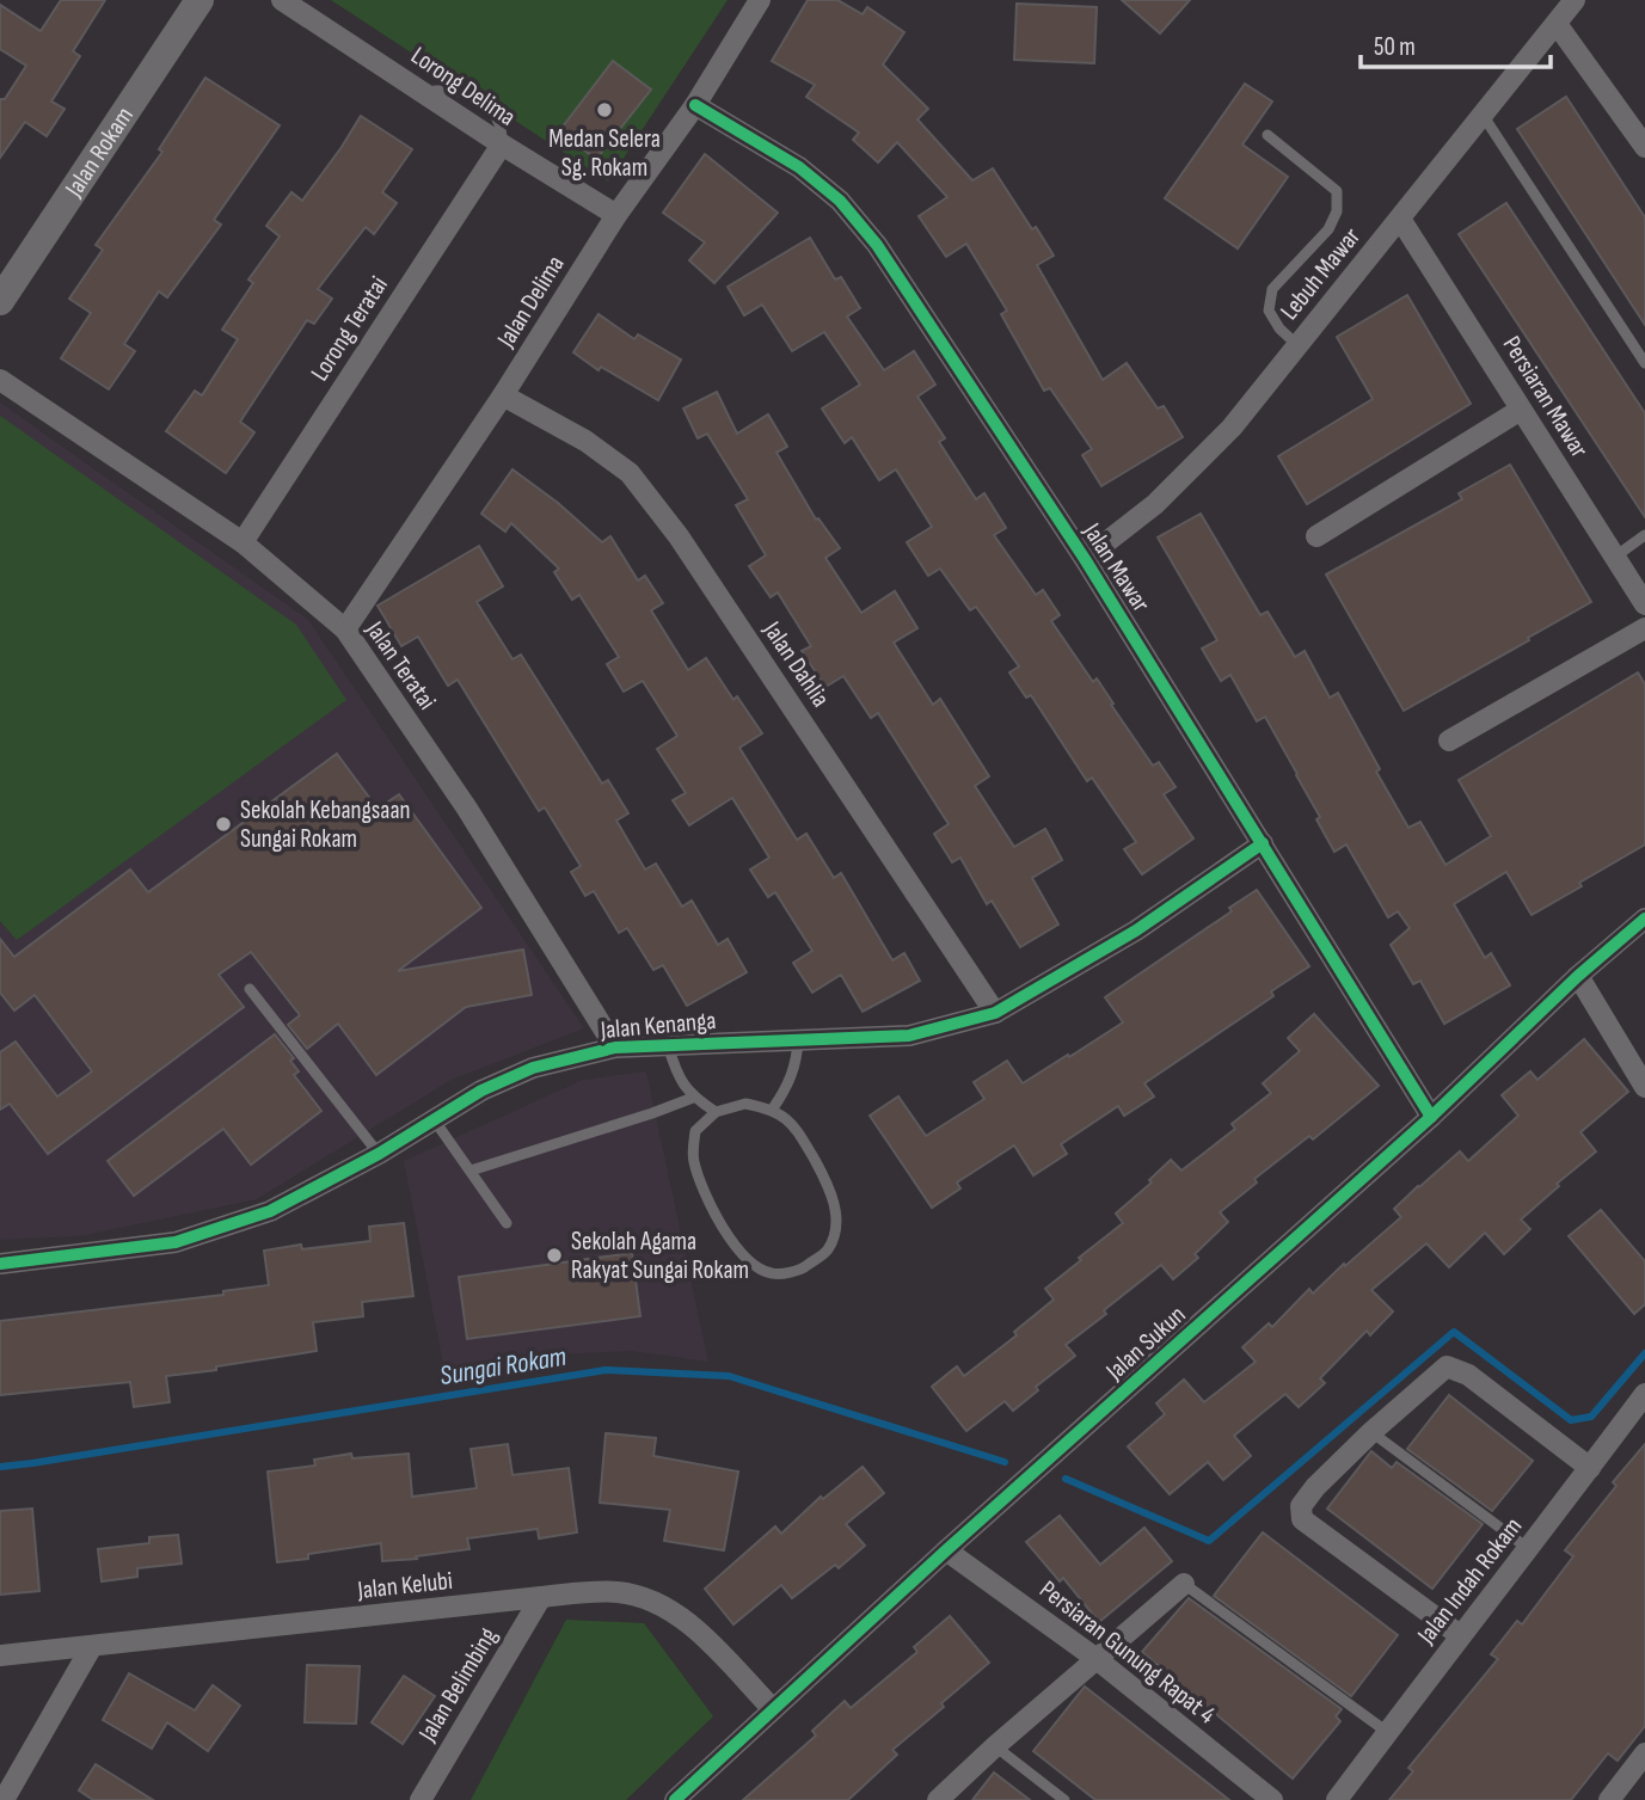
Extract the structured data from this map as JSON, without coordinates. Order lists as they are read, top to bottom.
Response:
{
  "streets": {
    "main road": ["Jalan Rokam"],
    "street": [
      "Lorong Delima",
      "Lebuh Mawar",
      "Jalan Delima",
      "Lorong Teratai",
      "Persiaran Mawar",
      "Jalan Mawar",
      "Jalan Dahlia",
      "Jalan Teratai",
      "Jalan Kenanga",
      "Jalan Sukun",
      "Jalan Indah Rokam",
      "Jalan Kelubi",
      "Persiaran Gunung Rapat 4",
      "Jalan Belimbing"
    ]
  },
  "crossings": [
    ["Lorong Delima", "Jalan Delima"],
    ["Lorong Delima", "Lorong Teratai"],
    ["Lebuh Mawar", "Persiaran Mawar"],
    ["Lebuh Mawar", "Jalan Mawar"],
    ["Jalan Delima", "Jalan Mawar"],
    ["Jalan Delima", "Jalan Dahlia"],
    ["Jalan Delima", "Jalan Teratai"],
    ["Lorong Teratai", "Jalan Teratai"],
    ["Jalan Mawar", "Jalan Kenanga"],
    ["Jalan Mawar", "Jalan Sukun"],
    ["Jalan Dahlia", "Jalan Kenanga"],
    ["Jalan Teratai", "Jalan Kenanga"],
    ["Jalan Sukun", "Jalan Kelubi"],
    ["Jalan Sukun", "Persiaran Gunung Rapat 4"],
    ["Jalan Kelubi", "Jalan Belimbing"]
  ],
  "water": ["Sungai Rokam"],
  "places": ["Medan Selera Sg. Rokam", "Sekolah Kebangsaan Sungai Rokam", "Sekolah Agama Rakyat Sungai Rokam"],
  "scale_bar": "50 m"
}
